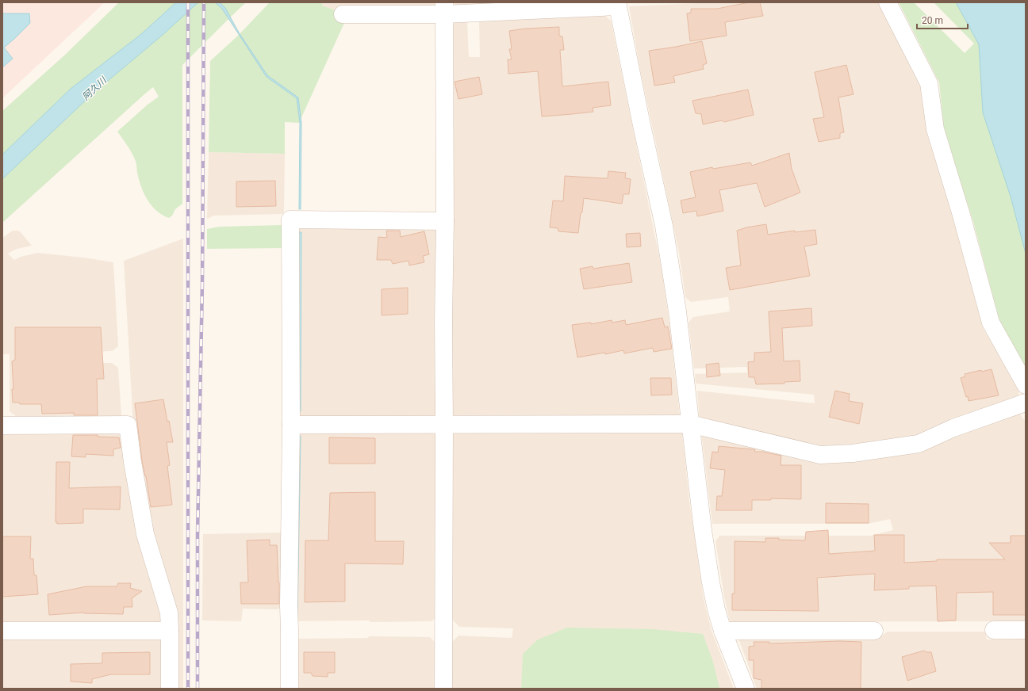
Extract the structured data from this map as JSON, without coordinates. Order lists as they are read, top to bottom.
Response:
{
  "water": ["阿久川"],
  "scale_bar": "20 m"
}
